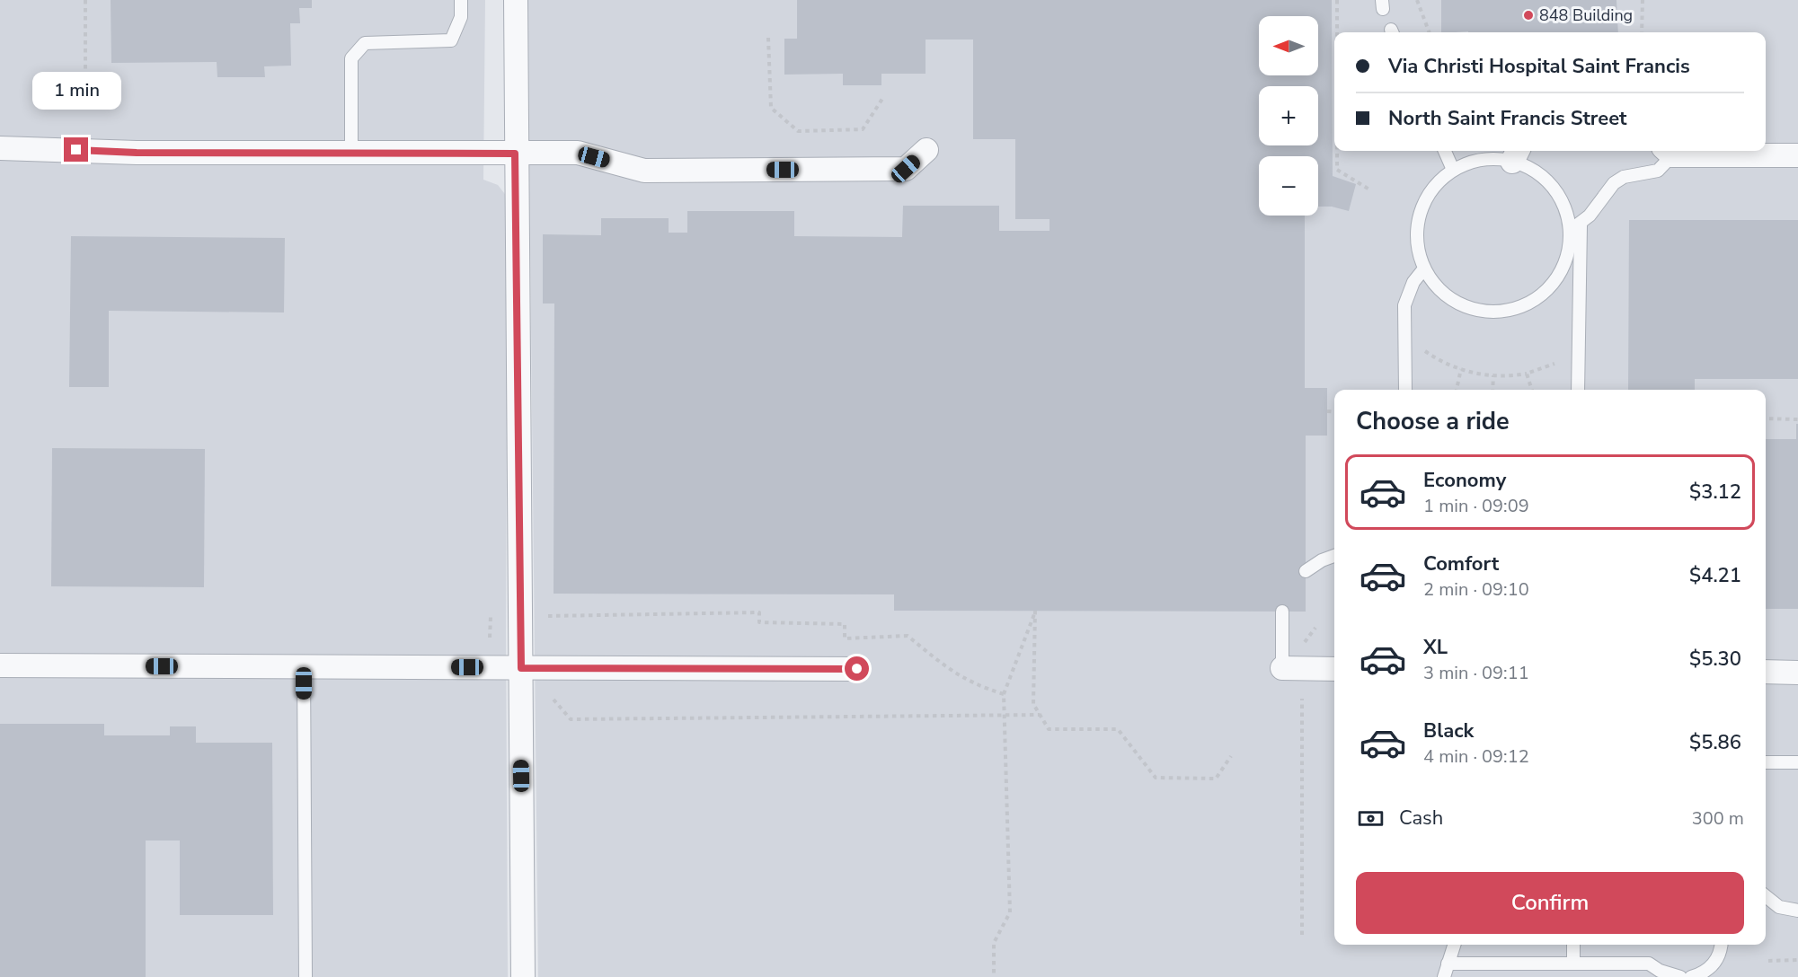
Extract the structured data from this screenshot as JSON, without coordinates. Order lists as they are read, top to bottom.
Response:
{
  "places": ["848 Building"],
  "north": "left",
  "page": {
    "map_buttons": ["+", "−"],
    "banner": ["Via Christi Hospital Saint Francis", "North Saint Francis Street"],
    "bubble": "1 min",
    "heading": "Choose a ride",
    "list": [
      {
        "name": "Economy",
        "note": "1 min · 09:09",
        "value": "$3.12"
      },
      {
        "name": "Comfort",
        "note": "2 min · 09:10",
        "value": "$4.21"
      },
      {
        "name": "XL",
        "note": "3 min · 09:11",
        "value": "$5.30"
      },
      {
        "name": "Black",
        "note": "4 min · 09:12",
        "value": "$5.86"
      }
    ],
    "pay": ["Cash", "300 m"],
    "buttons": "Confirm"
  }
}
